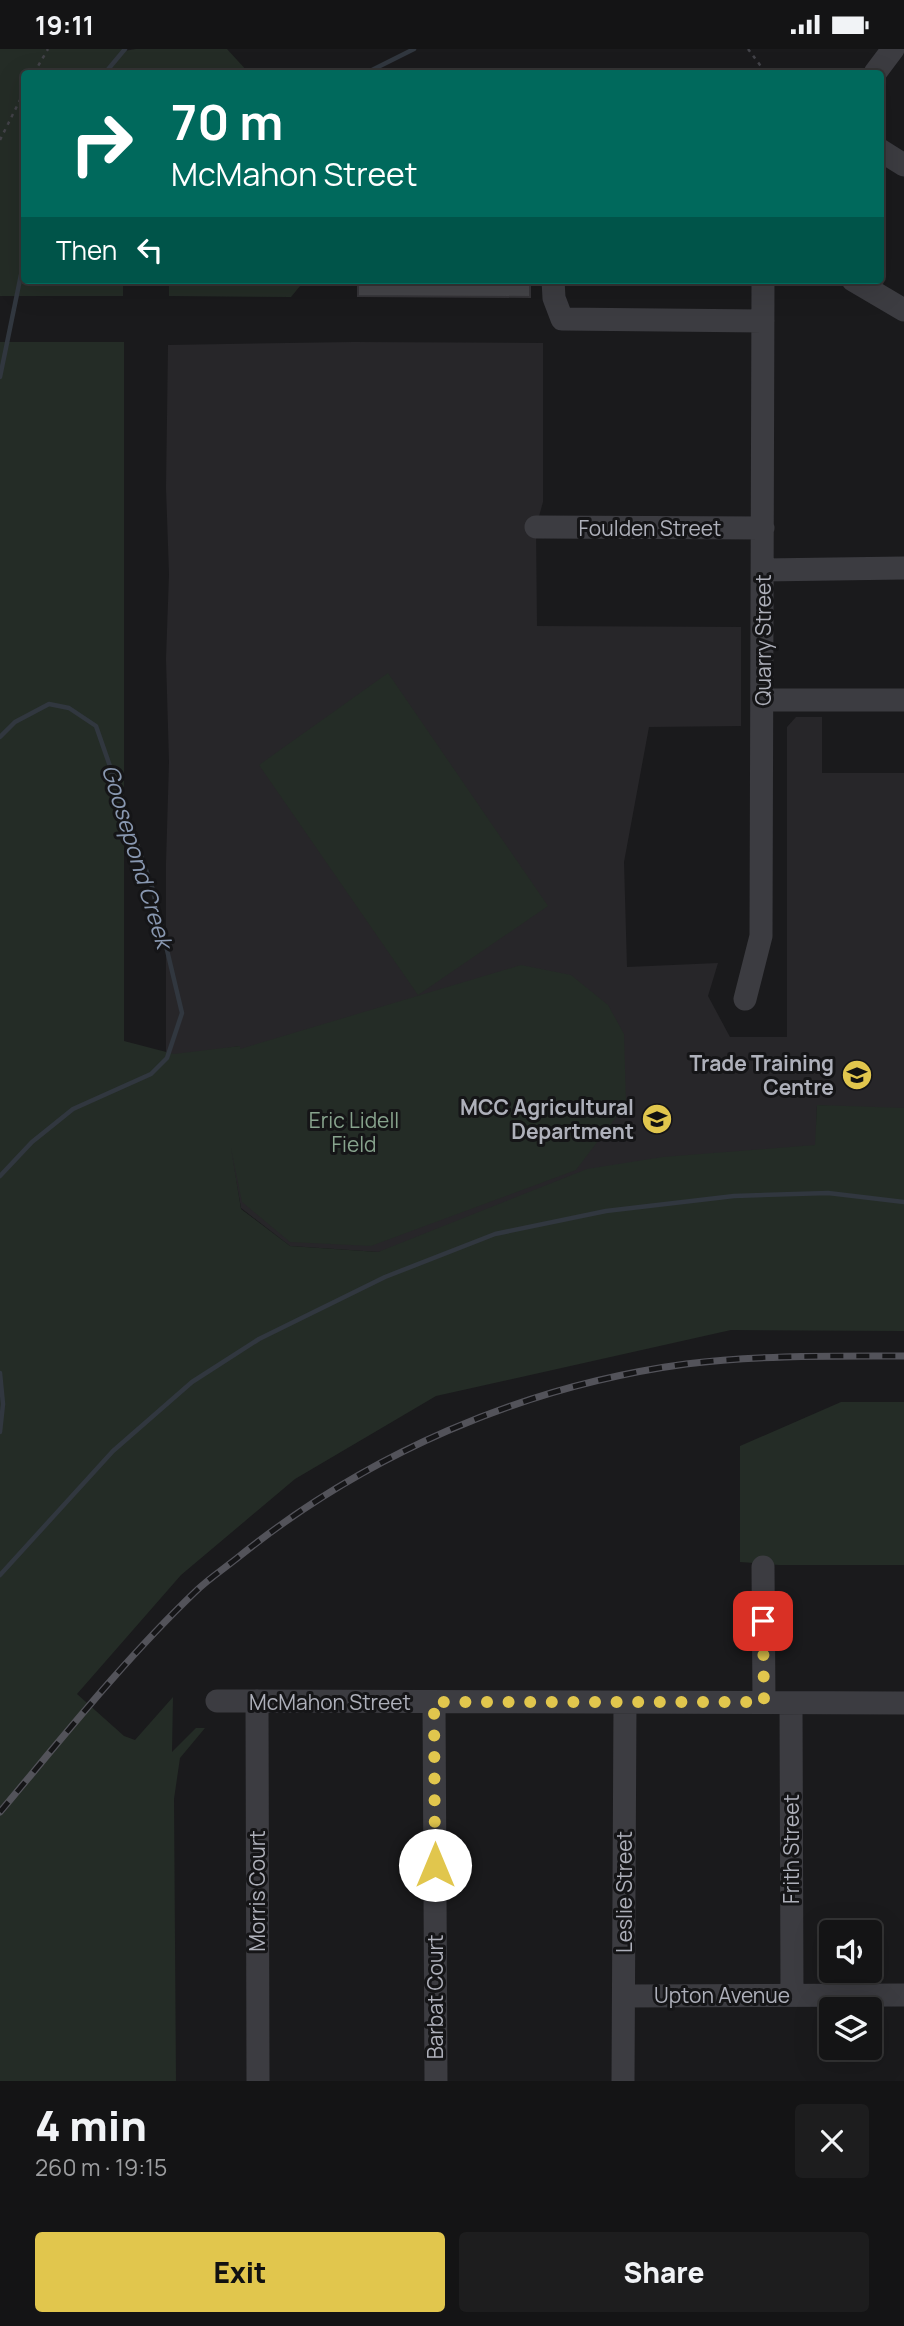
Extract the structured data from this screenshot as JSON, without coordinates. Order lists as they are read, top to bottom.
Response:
{
  "streets": {
    "street": [
      "Foulden Street",
      "Quarry Street",
      "McMahon Street",
      "Frith Street",
      "Morris Court",
      "Leslie Street",
      "Upton Avenue",
      "Barbat Court"
    ]
  },
  "crossings": [
    ["Foulden Street", "Quarry Street"],
    ["McMahon Street", "Frith Street"],
    ["McMahon Street", "Morris Court"],
    ["McMahon Street", "Leslie Street"],
    ["McMahon Street", "Barbat Court"],
    ["Frith Street", "Upton Avenue"],
    ["Leslie Street", "Upton Avenue"]
  ],
  "water": ["Goosepond Creek"],
  "parks": ["Eric Lidell Field"],
  "places": {
    "school or university": ["Trade Training Centre", "MCC Agricultural Department"]
  },
  "page": {
    "status": "19:11",
    "turn": ["70 m", "McMahon Street"],
    "then": "Then",
    "heading": ["4 min", "260 m · 19:15"],
    "buttons": ["Exit", "Share"]
  }
}
